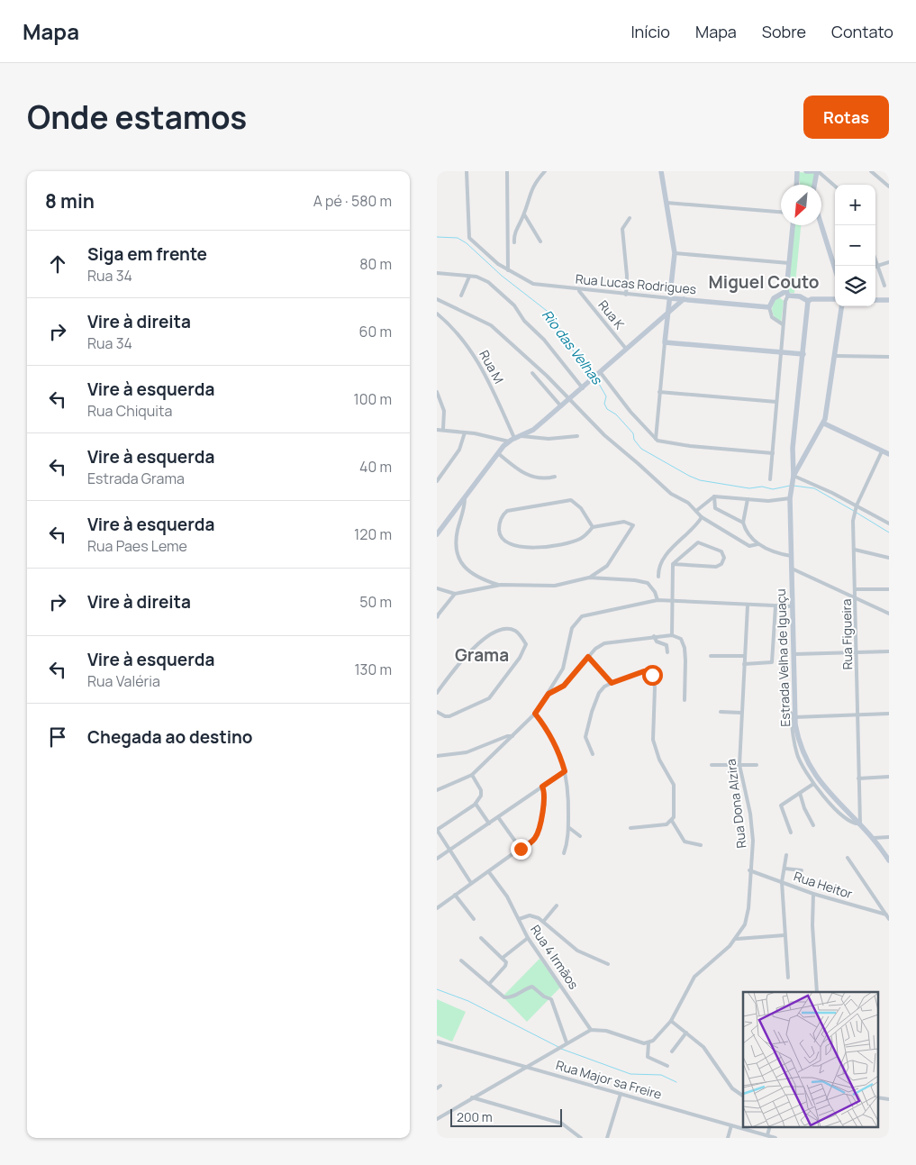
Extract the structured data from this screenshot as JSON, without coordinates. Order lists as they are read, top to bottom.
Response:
{
  "streets": {
    "main road": ["Rua Lucas Rodrigues", "Estrada Velha de Iguaçu"],
    "street": [
      "Rua K",
      "Rua M",
      "Rua Figueira",
      "Rua Dona Alzira",
      "Rua Heitor",
      "Rua 4 Irmãos",
      "Rua Major sa Freire"
    ]
  },
  "crossings": [
    ["Rua Lucas Rodrigues", "Rua K"],
    ["Rua Figueira", "Estrada Velha de Iguaçu"],
    ["Rua Dona Alzira", "Rua Heitor"]
  ],
  "districts": ["Miguel Couto", "Grama"],
  "water": ["Rio das Velhas"],
  "scale_bar": "200 m",
  "north": "bottom left",
  "page": {
    "header": "Mapa",
    "nav": [
      "Início",
      "Mapa",
      "Sobre",
      "Contato"
    ],
    "title": "Onde estamos",
    "buttons": "Rotas",
    "heading": ["8 min", "A pé · 580 m"],
    "map_buttons": ["+", "−"],
    "list": [
      ["Siga em frente", "Rua 34", "80 m"],
      ["Vire à direita", "Rua 34", "60 m"],
      ["Vire à esquerda", "Rua Chiquita", "100 m"],
      ["Vire à esquerda", "Estrada Grama", "40 m"],
      ["Vire à esquerda", "Rua Paes Leme", "120 m"],
      ["Vire à direita", "50 m"],
      ["Vire à esquerda", "Rua Valéria", "130 m"],
      "Chegada ao destino"
    ],
    "scale": "200 m"
  }
}
